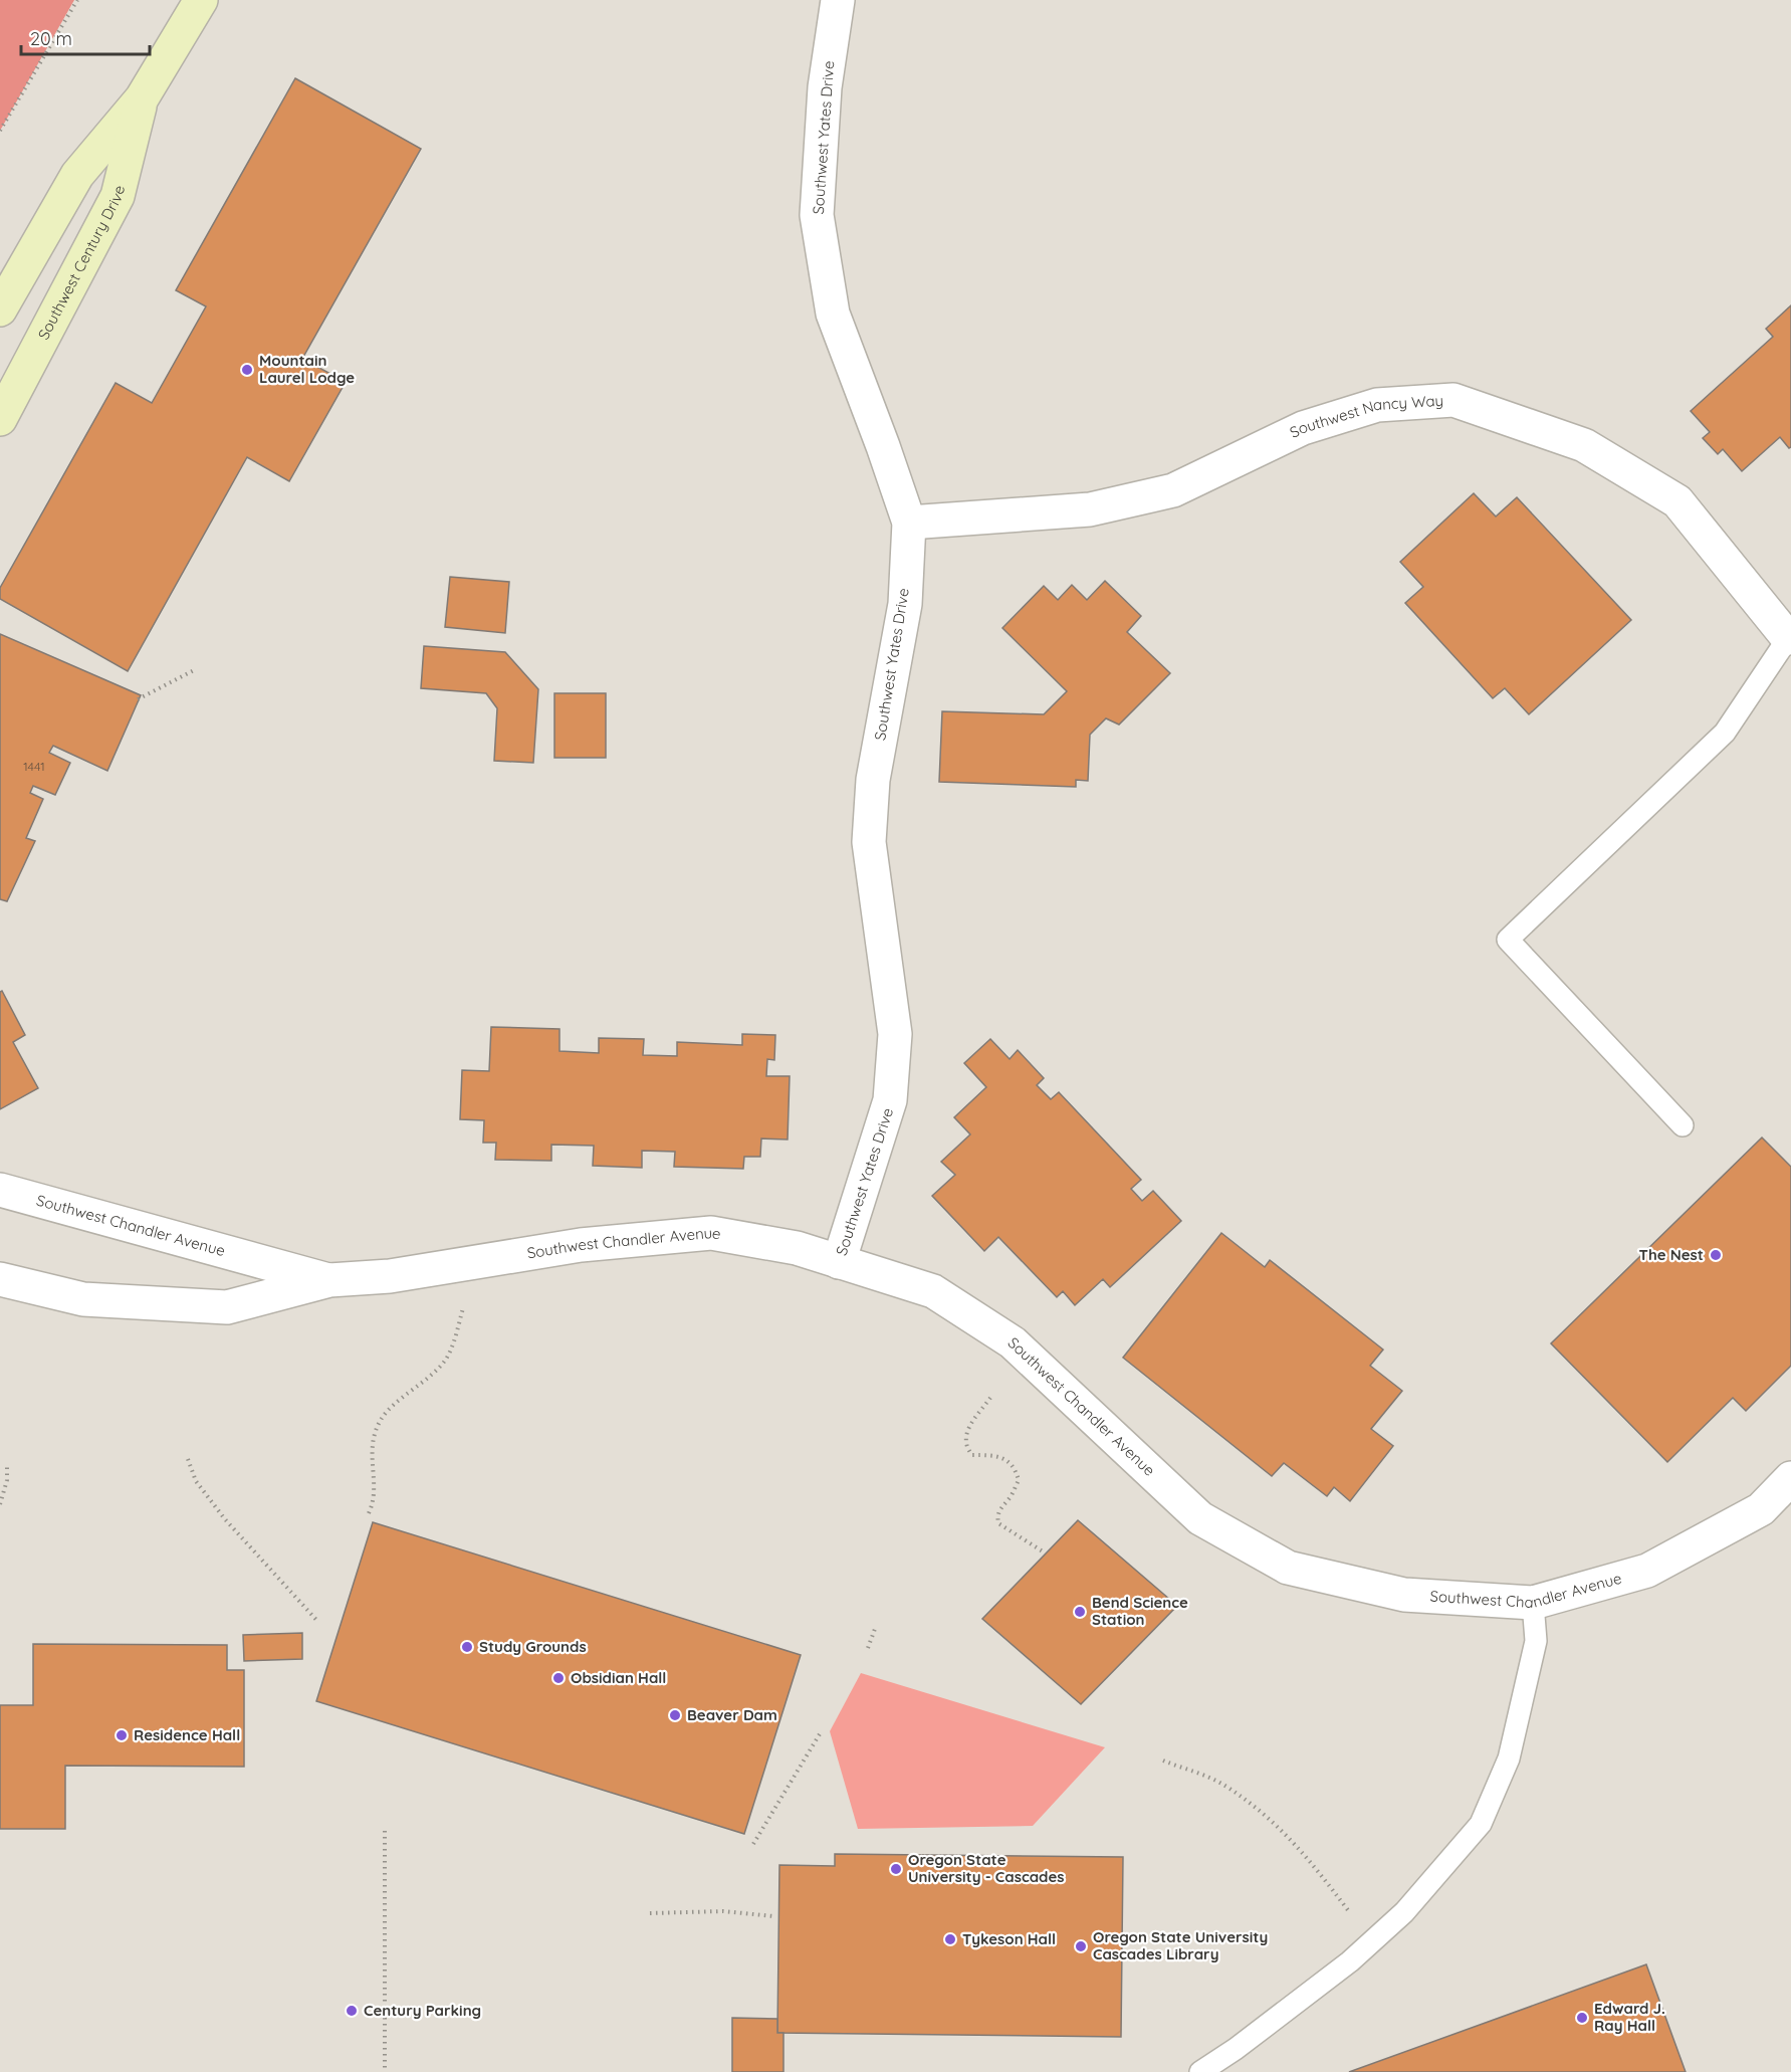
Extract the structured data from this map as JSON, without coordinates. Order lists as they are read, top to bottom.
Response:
{
  "streets": {
    "main road": ["Southwest Century Drive"],
    "street": ["Southwest Yates Drive", "Southwest Nancy Way", "Southwest Chandler Avenue"]
  },
  "crossings": [
    ["Southwest Yates Drive", "Southwest Nancy Way"],
    ["Southwest Yates Drive", "Southwest Chandler Avenue"]
  ],
  "places": [
    "Mountain Laurel Lodge",
    "The Nest",
    "Bend Science Station",
    "Study Grounds",
    "Obsidian Hall",
    "Beaver Dam",
    "Residence Hall",
    "Oregon State University - Cascades",
    "Tykeson Hall",
    "Oregon State University Cascades Library",
    "Century Parking",
    "Edward J. Ray Hall"
  ],
  "house_numbers": ["1441"],
  "scale_bar": "20 m"
}
